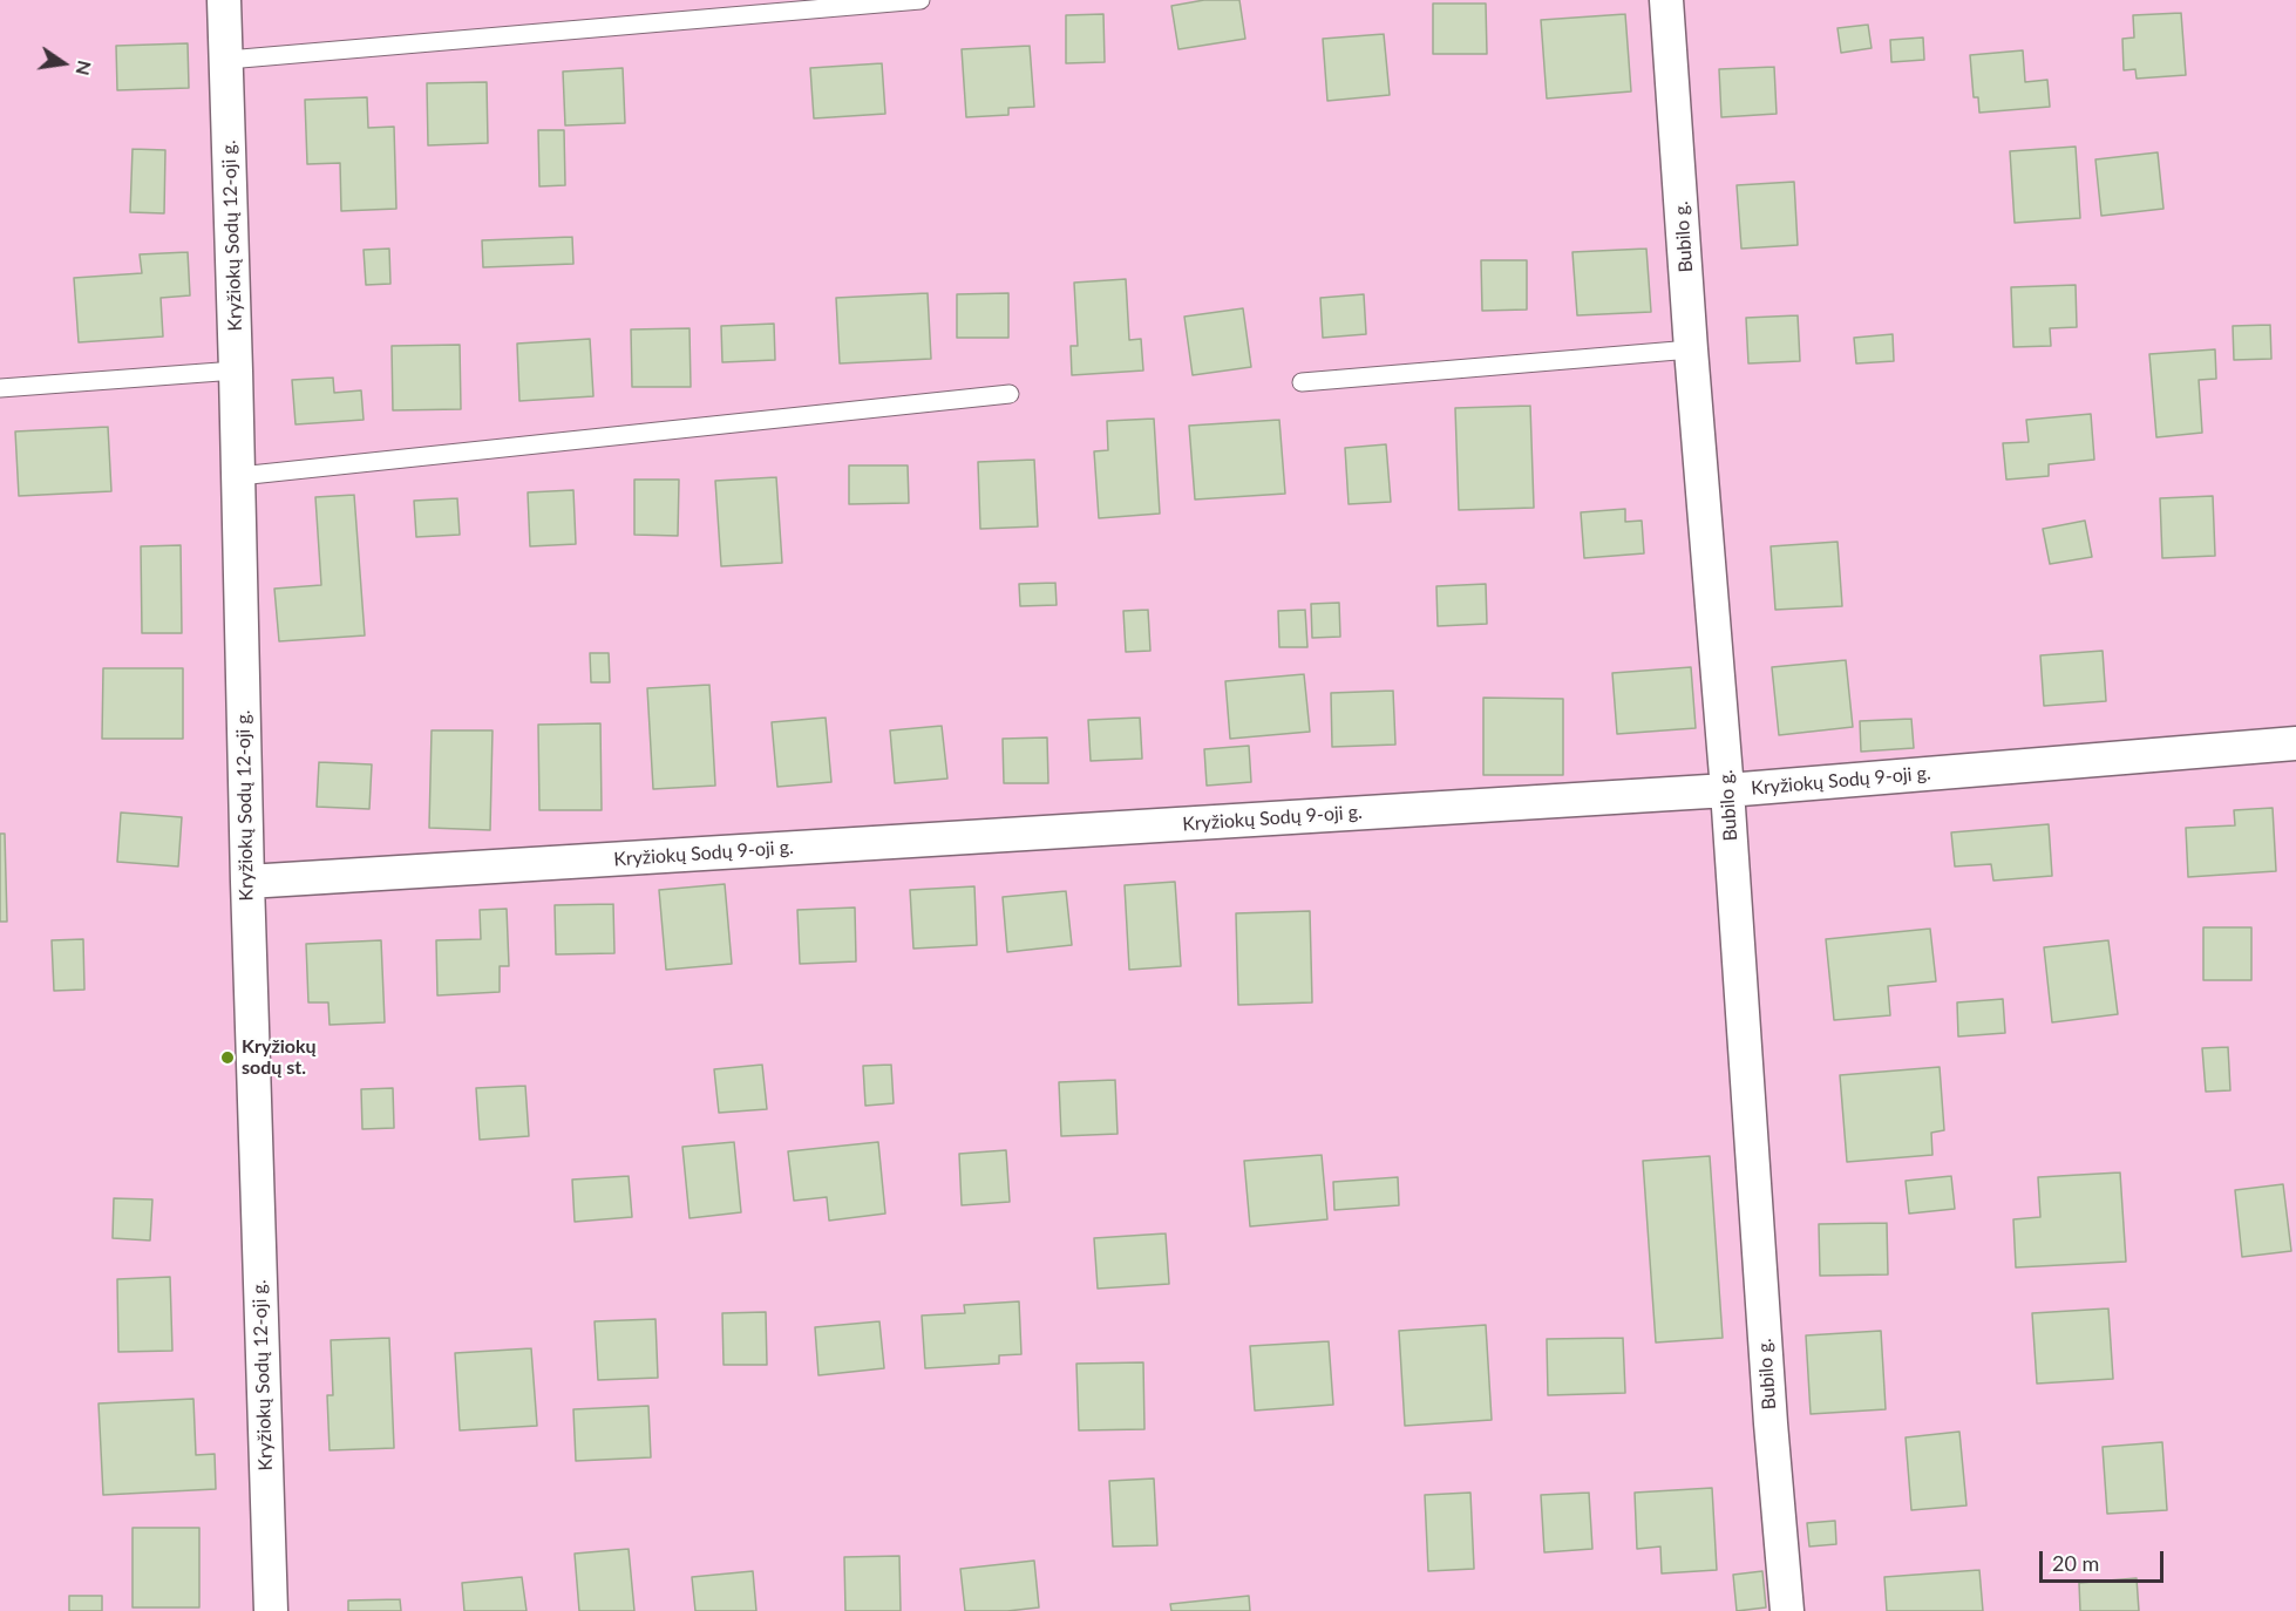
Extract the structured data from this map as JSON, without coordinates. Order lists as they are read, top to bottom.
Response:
{
  "streets": {
    "street": ["Kryžiokų Sodų 12-oji g.", "Bubilo g.", "Kryžiokų Sodų 9-oji g."]
  },
  "crossings": [
    ["Kryžiokų Sodų 12-oji g.", "Kryžiokų Sodų 9-oji g."],
    ["Bubilo g.", "Kryžiokų Sodų 9-oji g."]
  ],
  "places": ["Kryžiokų sodų st."],
  "scale_bar": "20 m",
  "north": "right"
}
